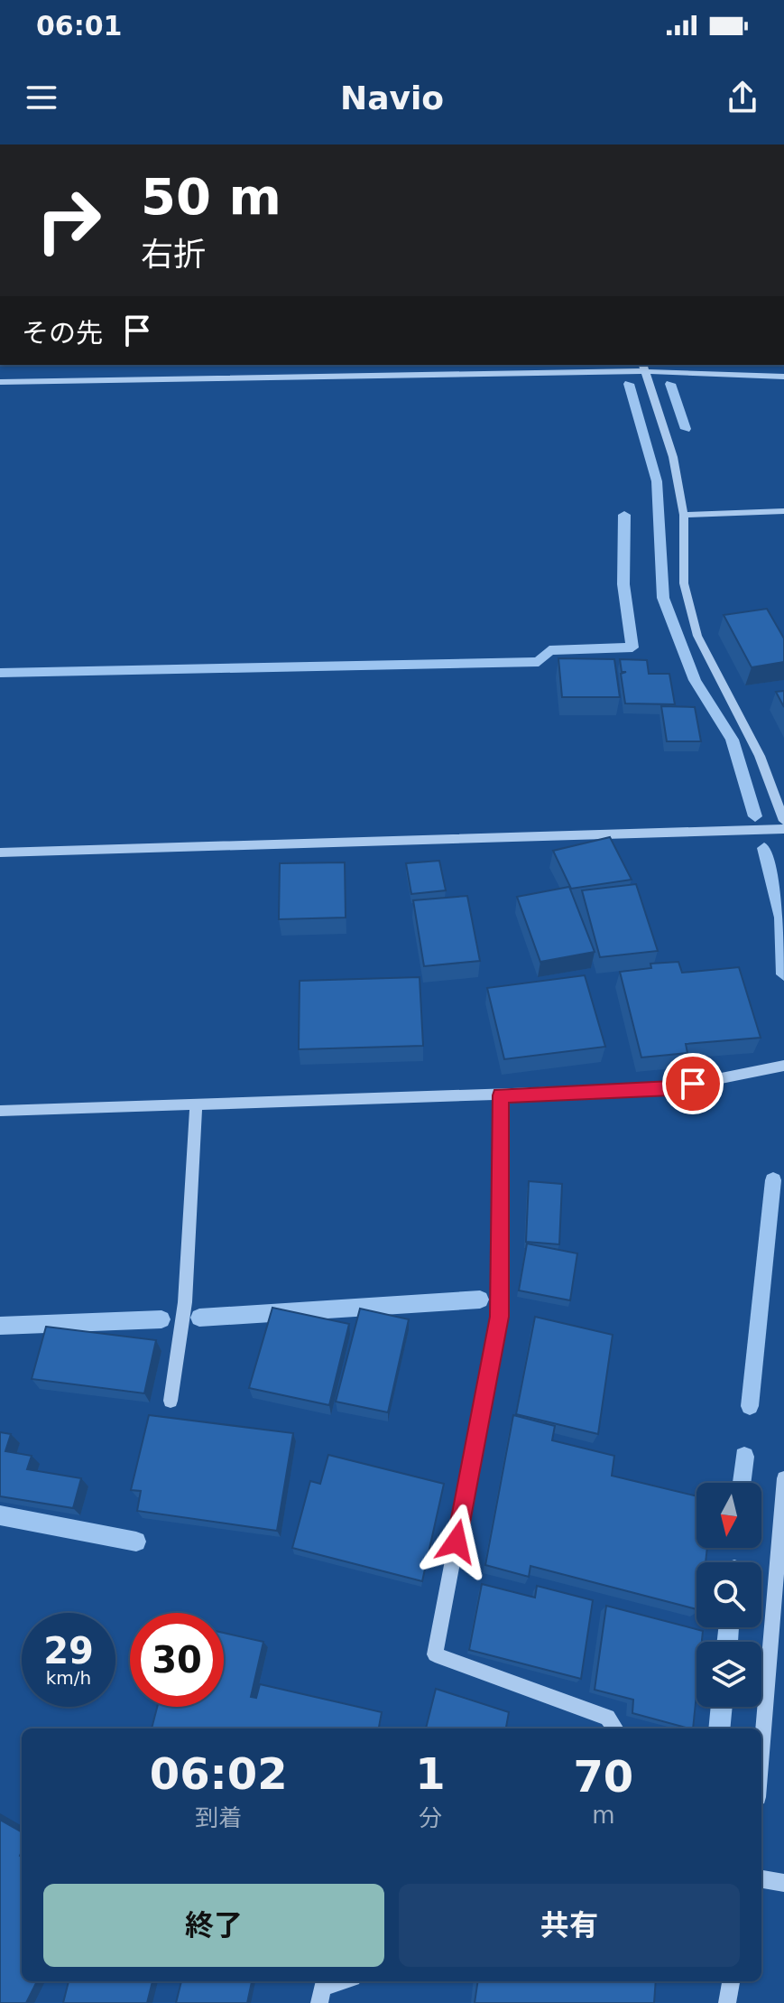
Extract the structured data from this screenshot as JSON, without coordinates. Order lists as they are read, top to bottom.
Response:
{
  "north": "bottom",
  "page": {
    "status": "06:01",
    "header": "Navio",
    "turn": ["50 m", "右折"],
    "then": "その先",
    "speed": "29 km/h",
    "limit": "30",
    "eta": [
      "06:02",
      "到着",
      "1",
      "分",
      "70",
      "m"
    ],
    "buttons": ["終了", "共有"]
  }
}
